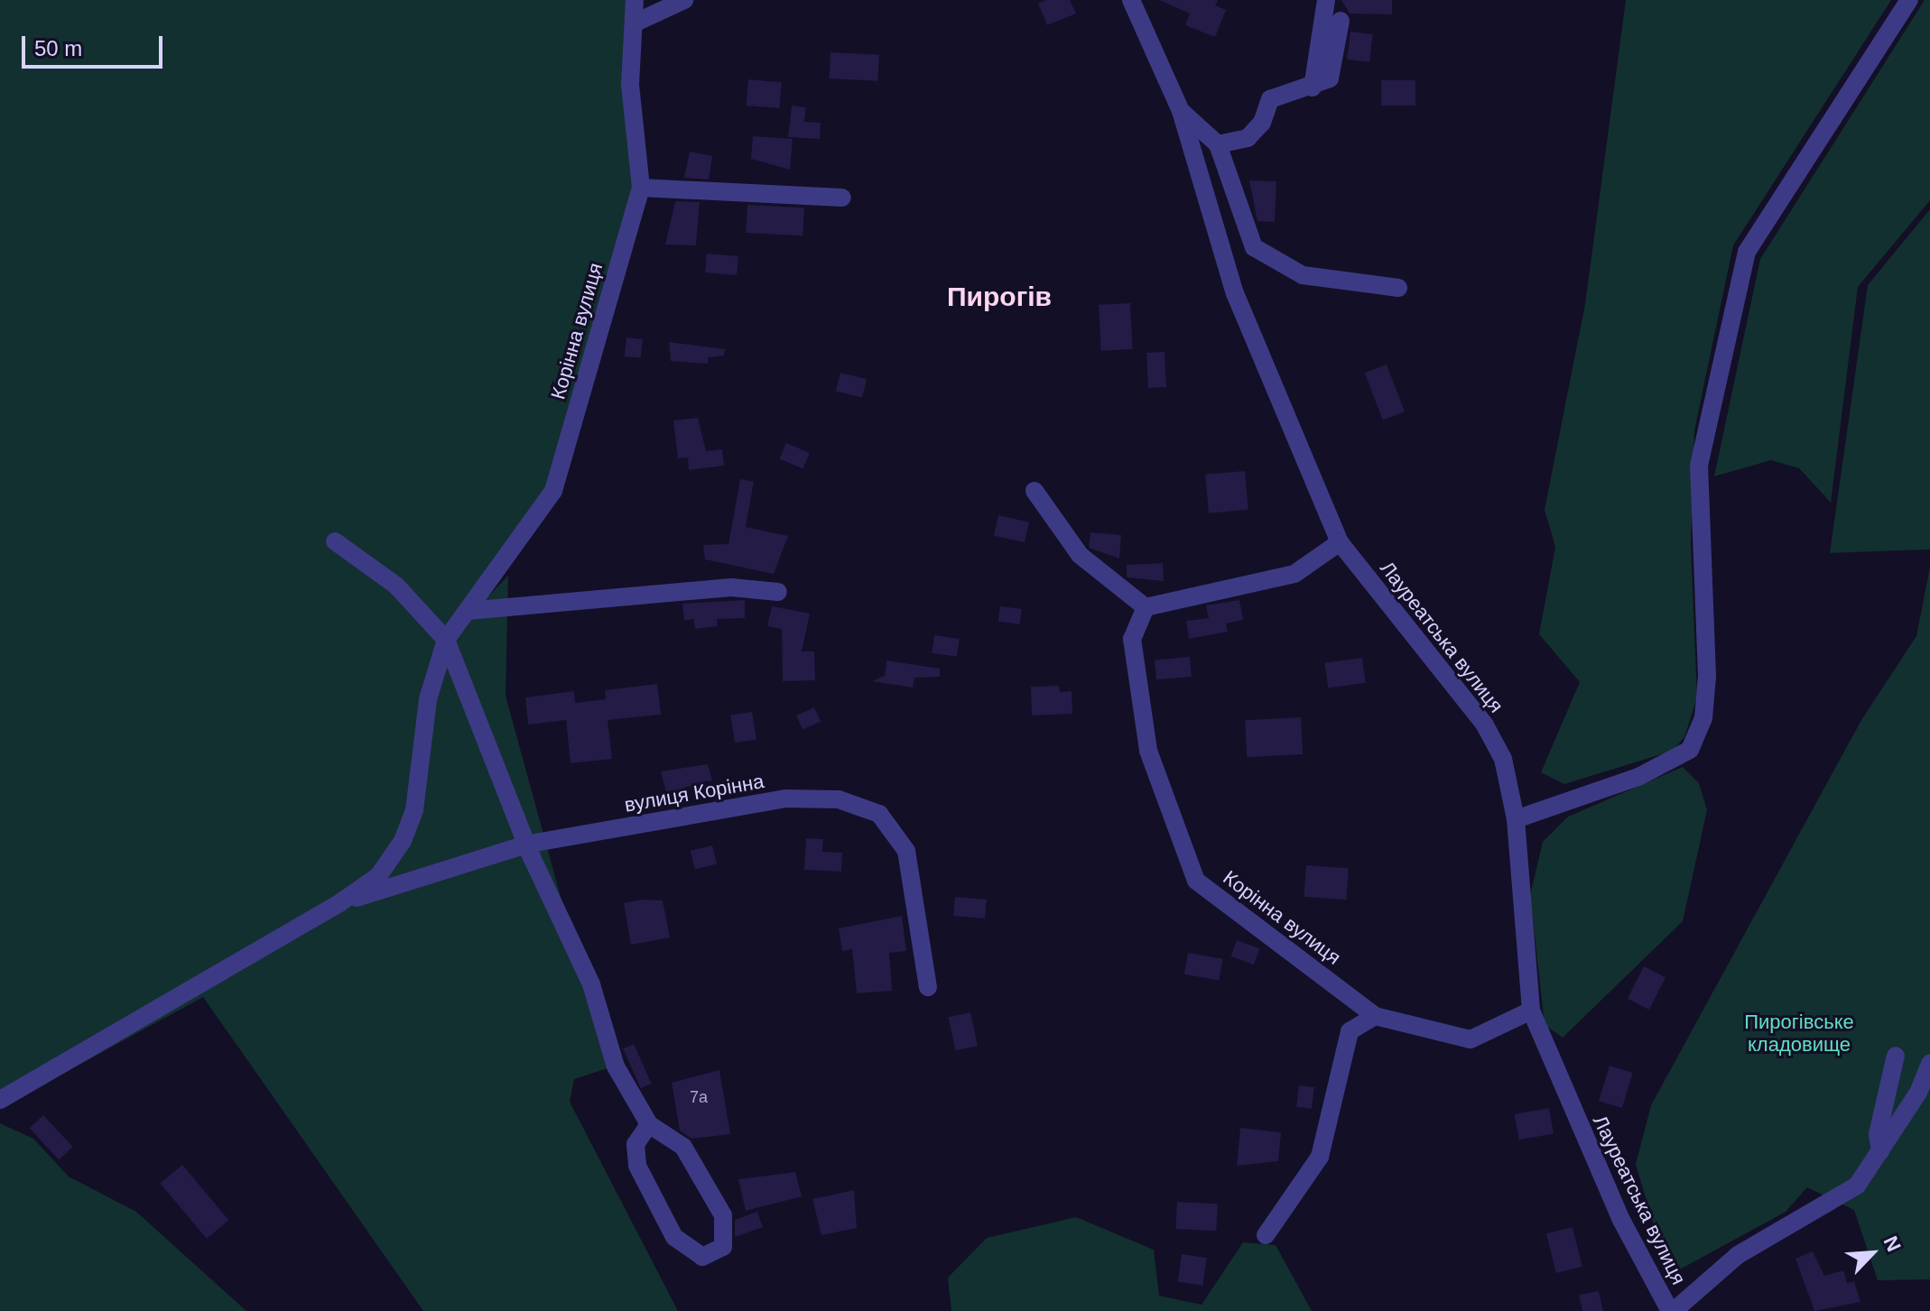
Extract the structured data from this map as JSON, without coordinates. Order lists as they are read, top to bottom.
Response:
{
  "streets": {
    "street": ["Корінна вулиця", "Лауреатська вулиця", "вулиця Корінна"]
  },
  "crossings": [
    ["Корінна вулиця", "Лауреатська вулиця"]
  ],
  "districts": ["Пирогів"],
  "parks": ["Пирогівське кладовище"],
  "house_numbers": ["7а"],
  "scale_bar": "50 m",
  "north": "top right"
}
